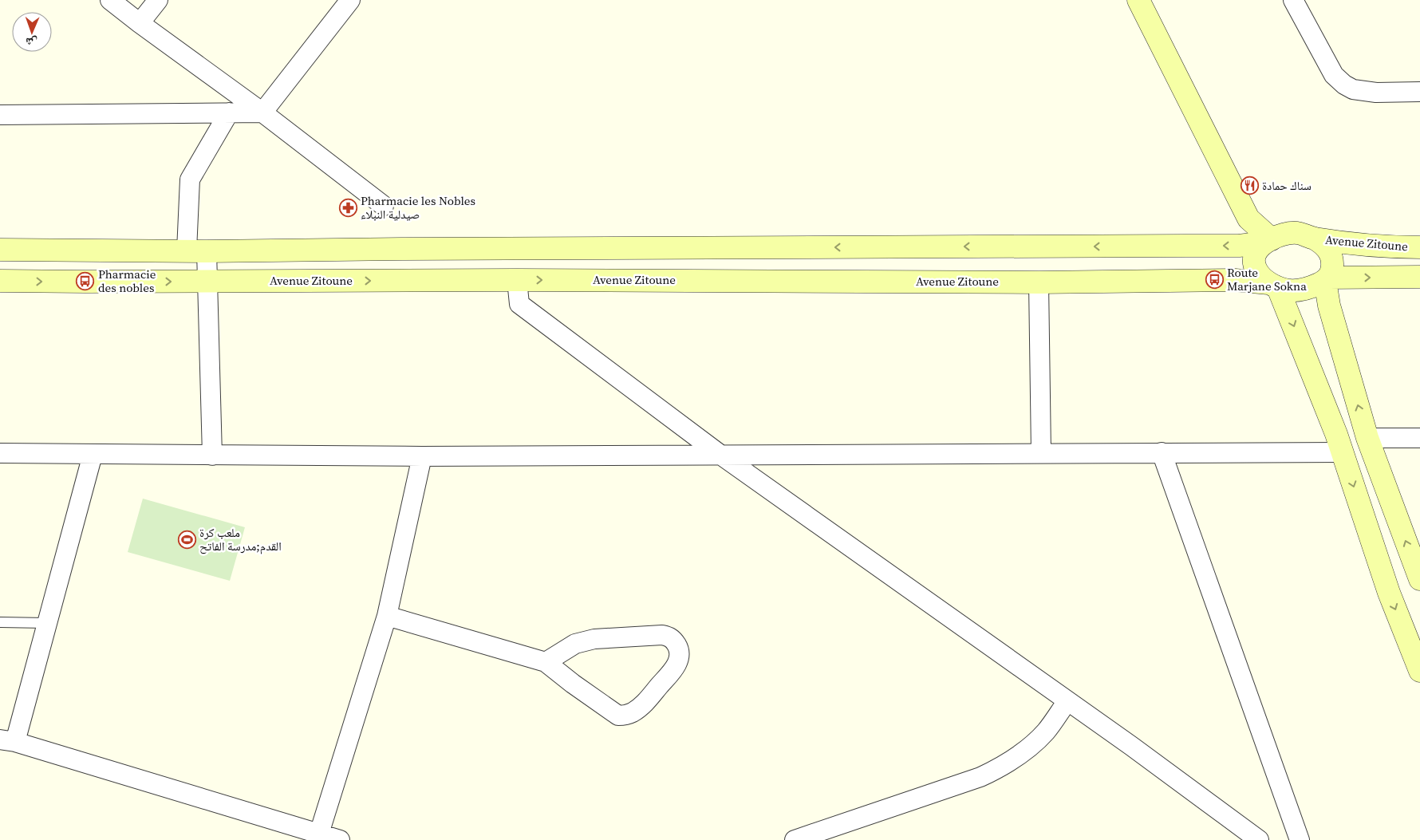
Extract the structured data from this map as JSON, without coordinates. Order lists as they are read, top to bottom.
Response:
{
  "streets": {
    "main road": ["Avenue Zitoune"]
  },
  "places": {
    "restaurant": ["سناك حمادة"],
    "pharmacy": ["Pharmacie les Nobles صيدلية النبلاء"],
    "bus stop": ["Route Marjane Sokna", "Pharmacie des nobles"],
    "sports": ["ملعب كرة القدم;مدرسة الفاتح"]
  },
  "north": "bottom"
}
